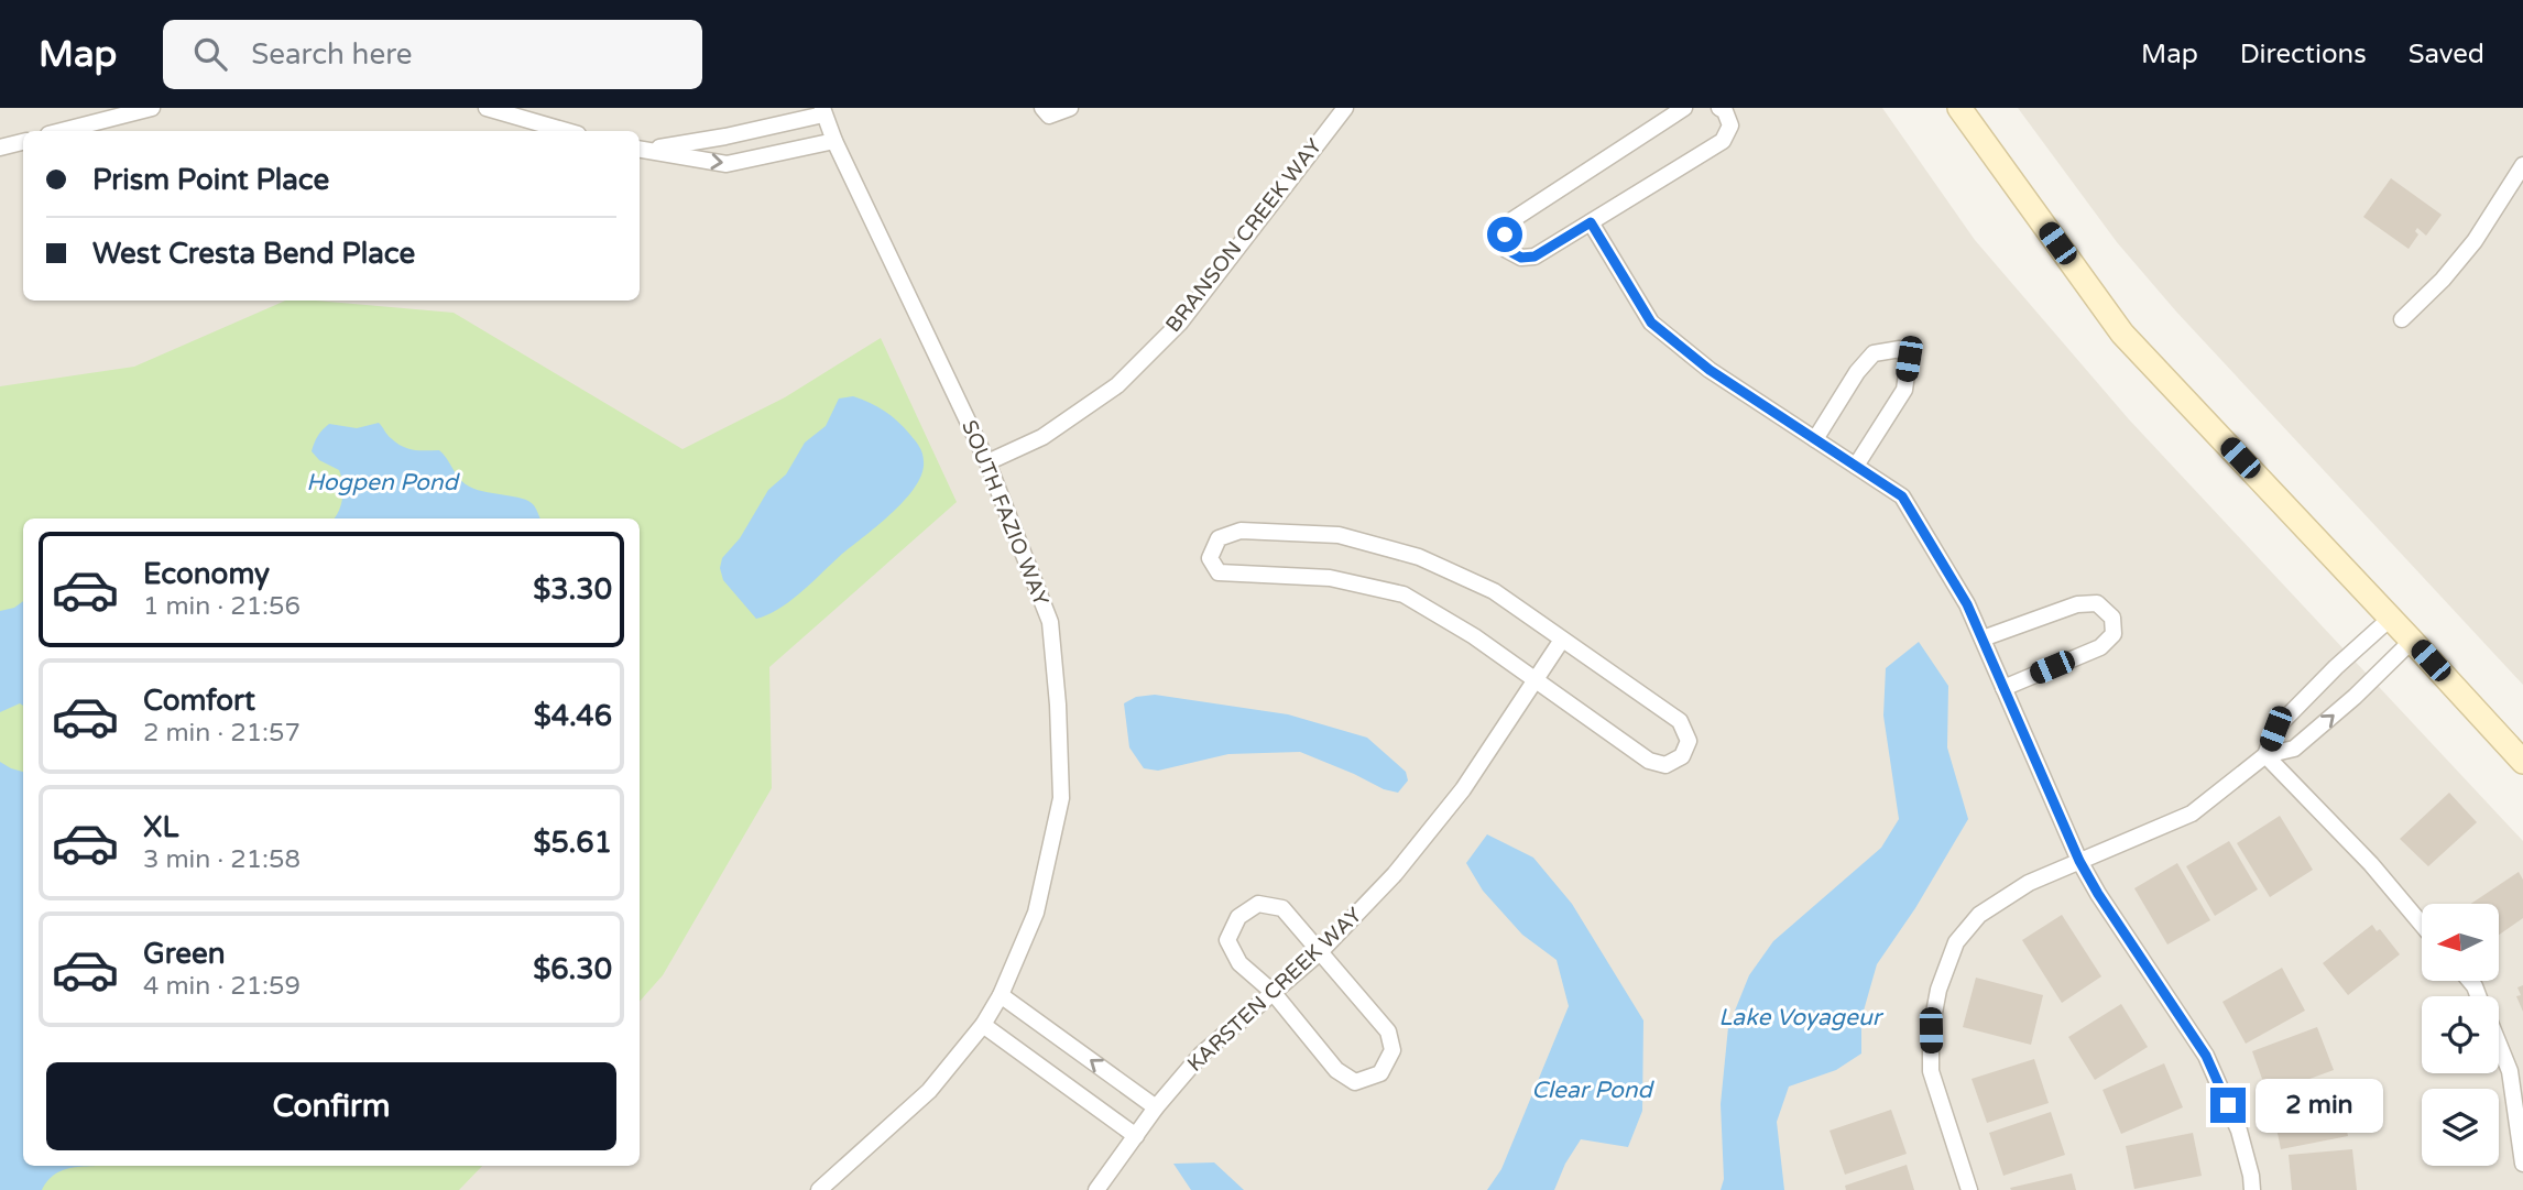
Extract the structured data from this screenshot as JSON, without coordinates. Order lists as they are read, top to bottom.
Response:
{
  "streets": {
    "street": ["BRANSON CREEK WAY", "SOUTH FAZIO WAY", "KARSTEN CREEK WAY"]
  },
  "crossings": [
    ["BRANSON CREEK WAY", "SOUTH FAZIO WAY"]
  ],
  "water": ["Hogpen Pond", "Lake Voyageur", "Clear Pond"],
  "north": "left",
  "page": {
    "header": "Map",
    "search": "Search here",
    "nav": ["Map", "Directions", "Saved"],
    "banner": ["Prism Point Place", "West Cresta Bend Place"],
    "list": [
      {
        "name": "Economy",
        "note": "1 min · 21:56",
        "value": "$3.30"
      },
      {
        "name": "Comfort",
        "note": "2 min · 21:57",
        "value": "$4.46"
      },
      {
        "name": "XL",
        "note": "3 min · 21:58",
        "value": "$5.61"
      },
      {
        "name": "Green",
        "note": "4 min · 21:59",
        "value": "$6.30"
      }
    ],
    "buttons": "Confirm",
    "bubble": "2 min"
  }
}
